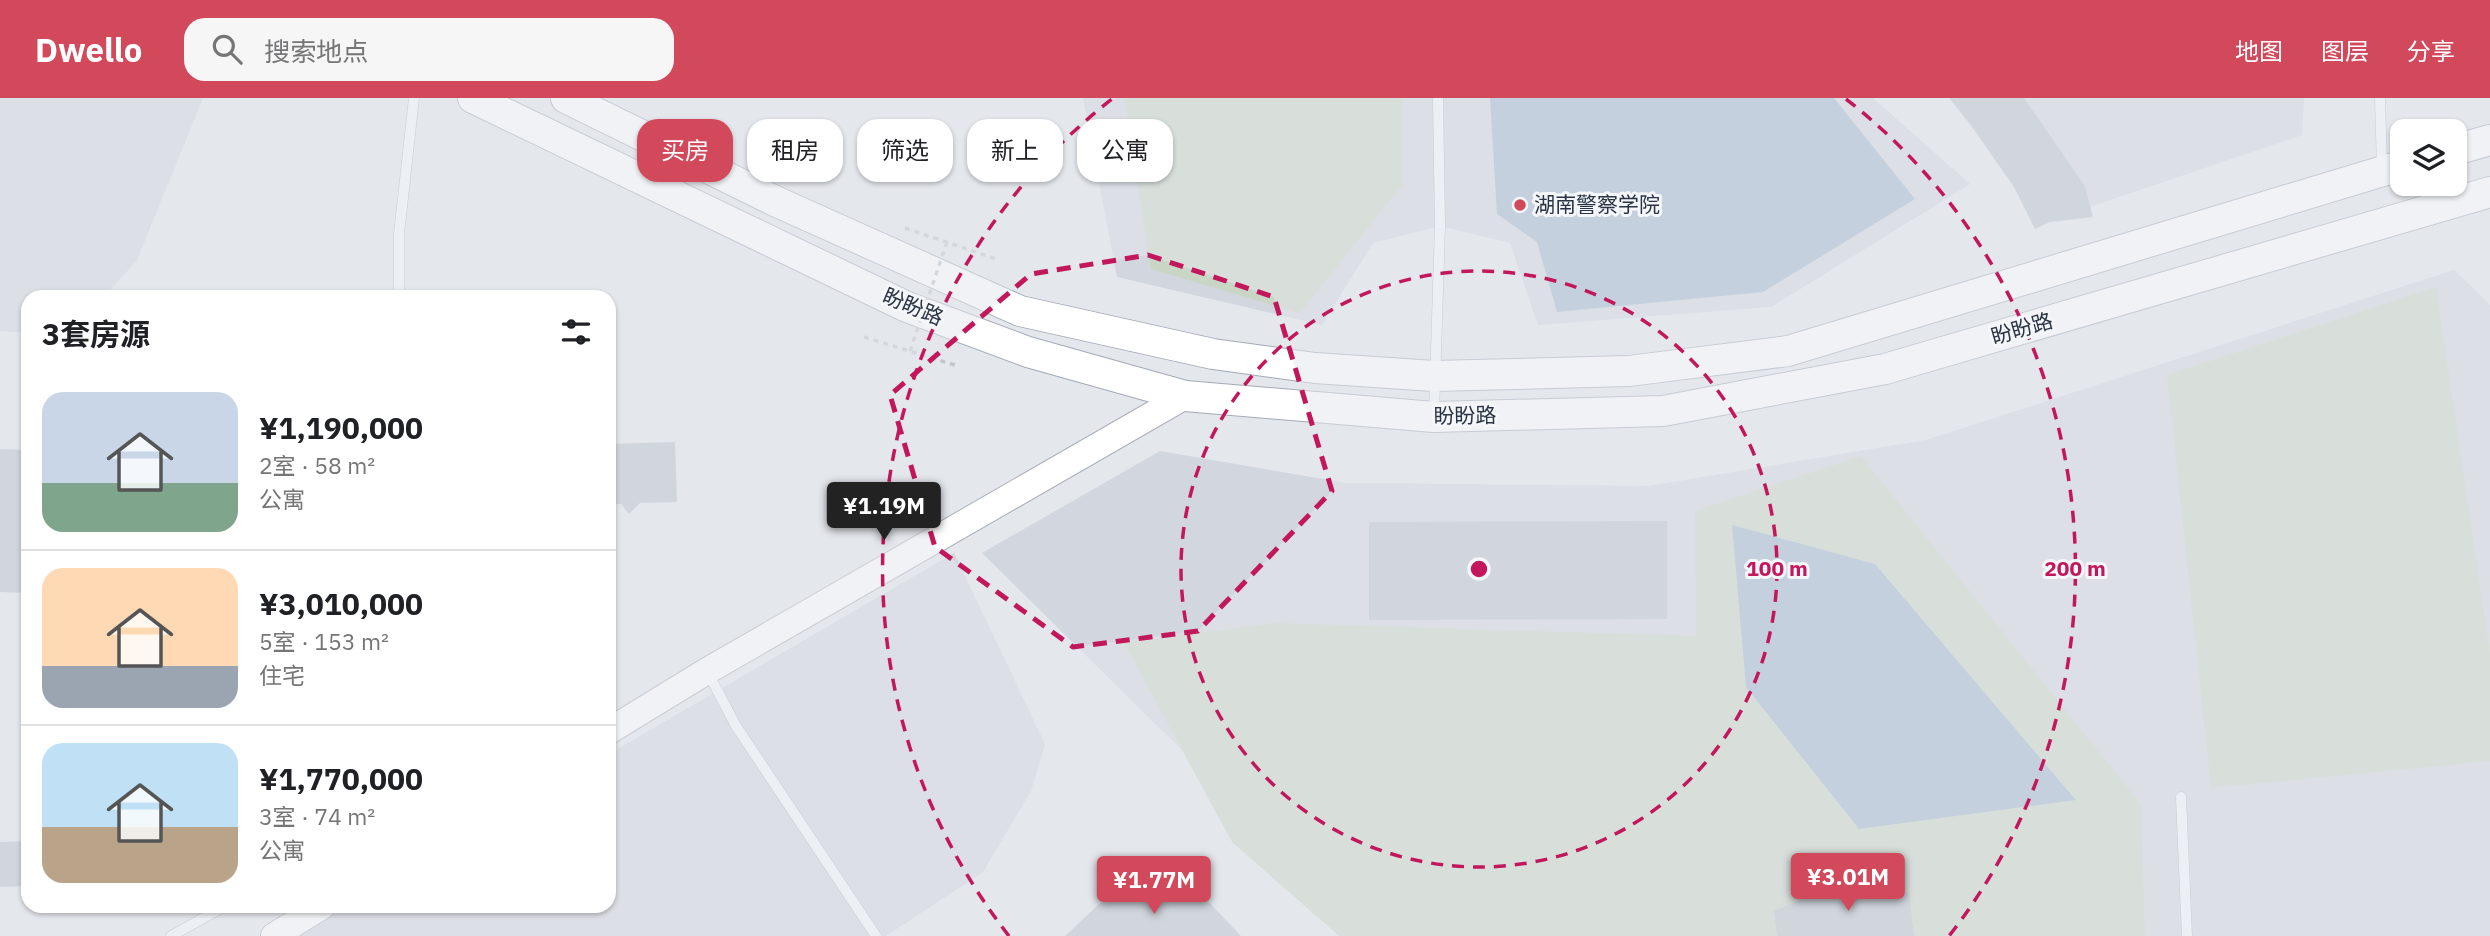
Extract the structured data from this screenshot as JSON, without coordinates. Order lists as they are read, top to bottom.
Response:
{
  "streets": {
    "main road": ["盼盼路"]
  },
  "places": ["湖南警察学院"],
  "page": {
    "header": "Dwello",
    "search": "搜索地点",
    "nav": ["地图", "图层", "分享"],
    "chip": [
      "买房",
      "租房",
      "筛选",
      "新上",
      "公寓"
    ],
    "heading": "3套房源",
    "list": [
      {
        "name": "¥1,190,000",
        "note": "2室 · 58 m² · 公寓"
      },
      {
        "name": "¥3,010,000",
        "note": "5室 · 153 m² · 住宅"
      },
      {
        "name": "¥1,770,000",
        "note": "3室 · 74 m² · 公寓"
      }
    ],
    "price": ["¥1.19M", "¥3.01M", "¥1.77M"]
  },
  "rings": ["100 m", "200 m"]
}
